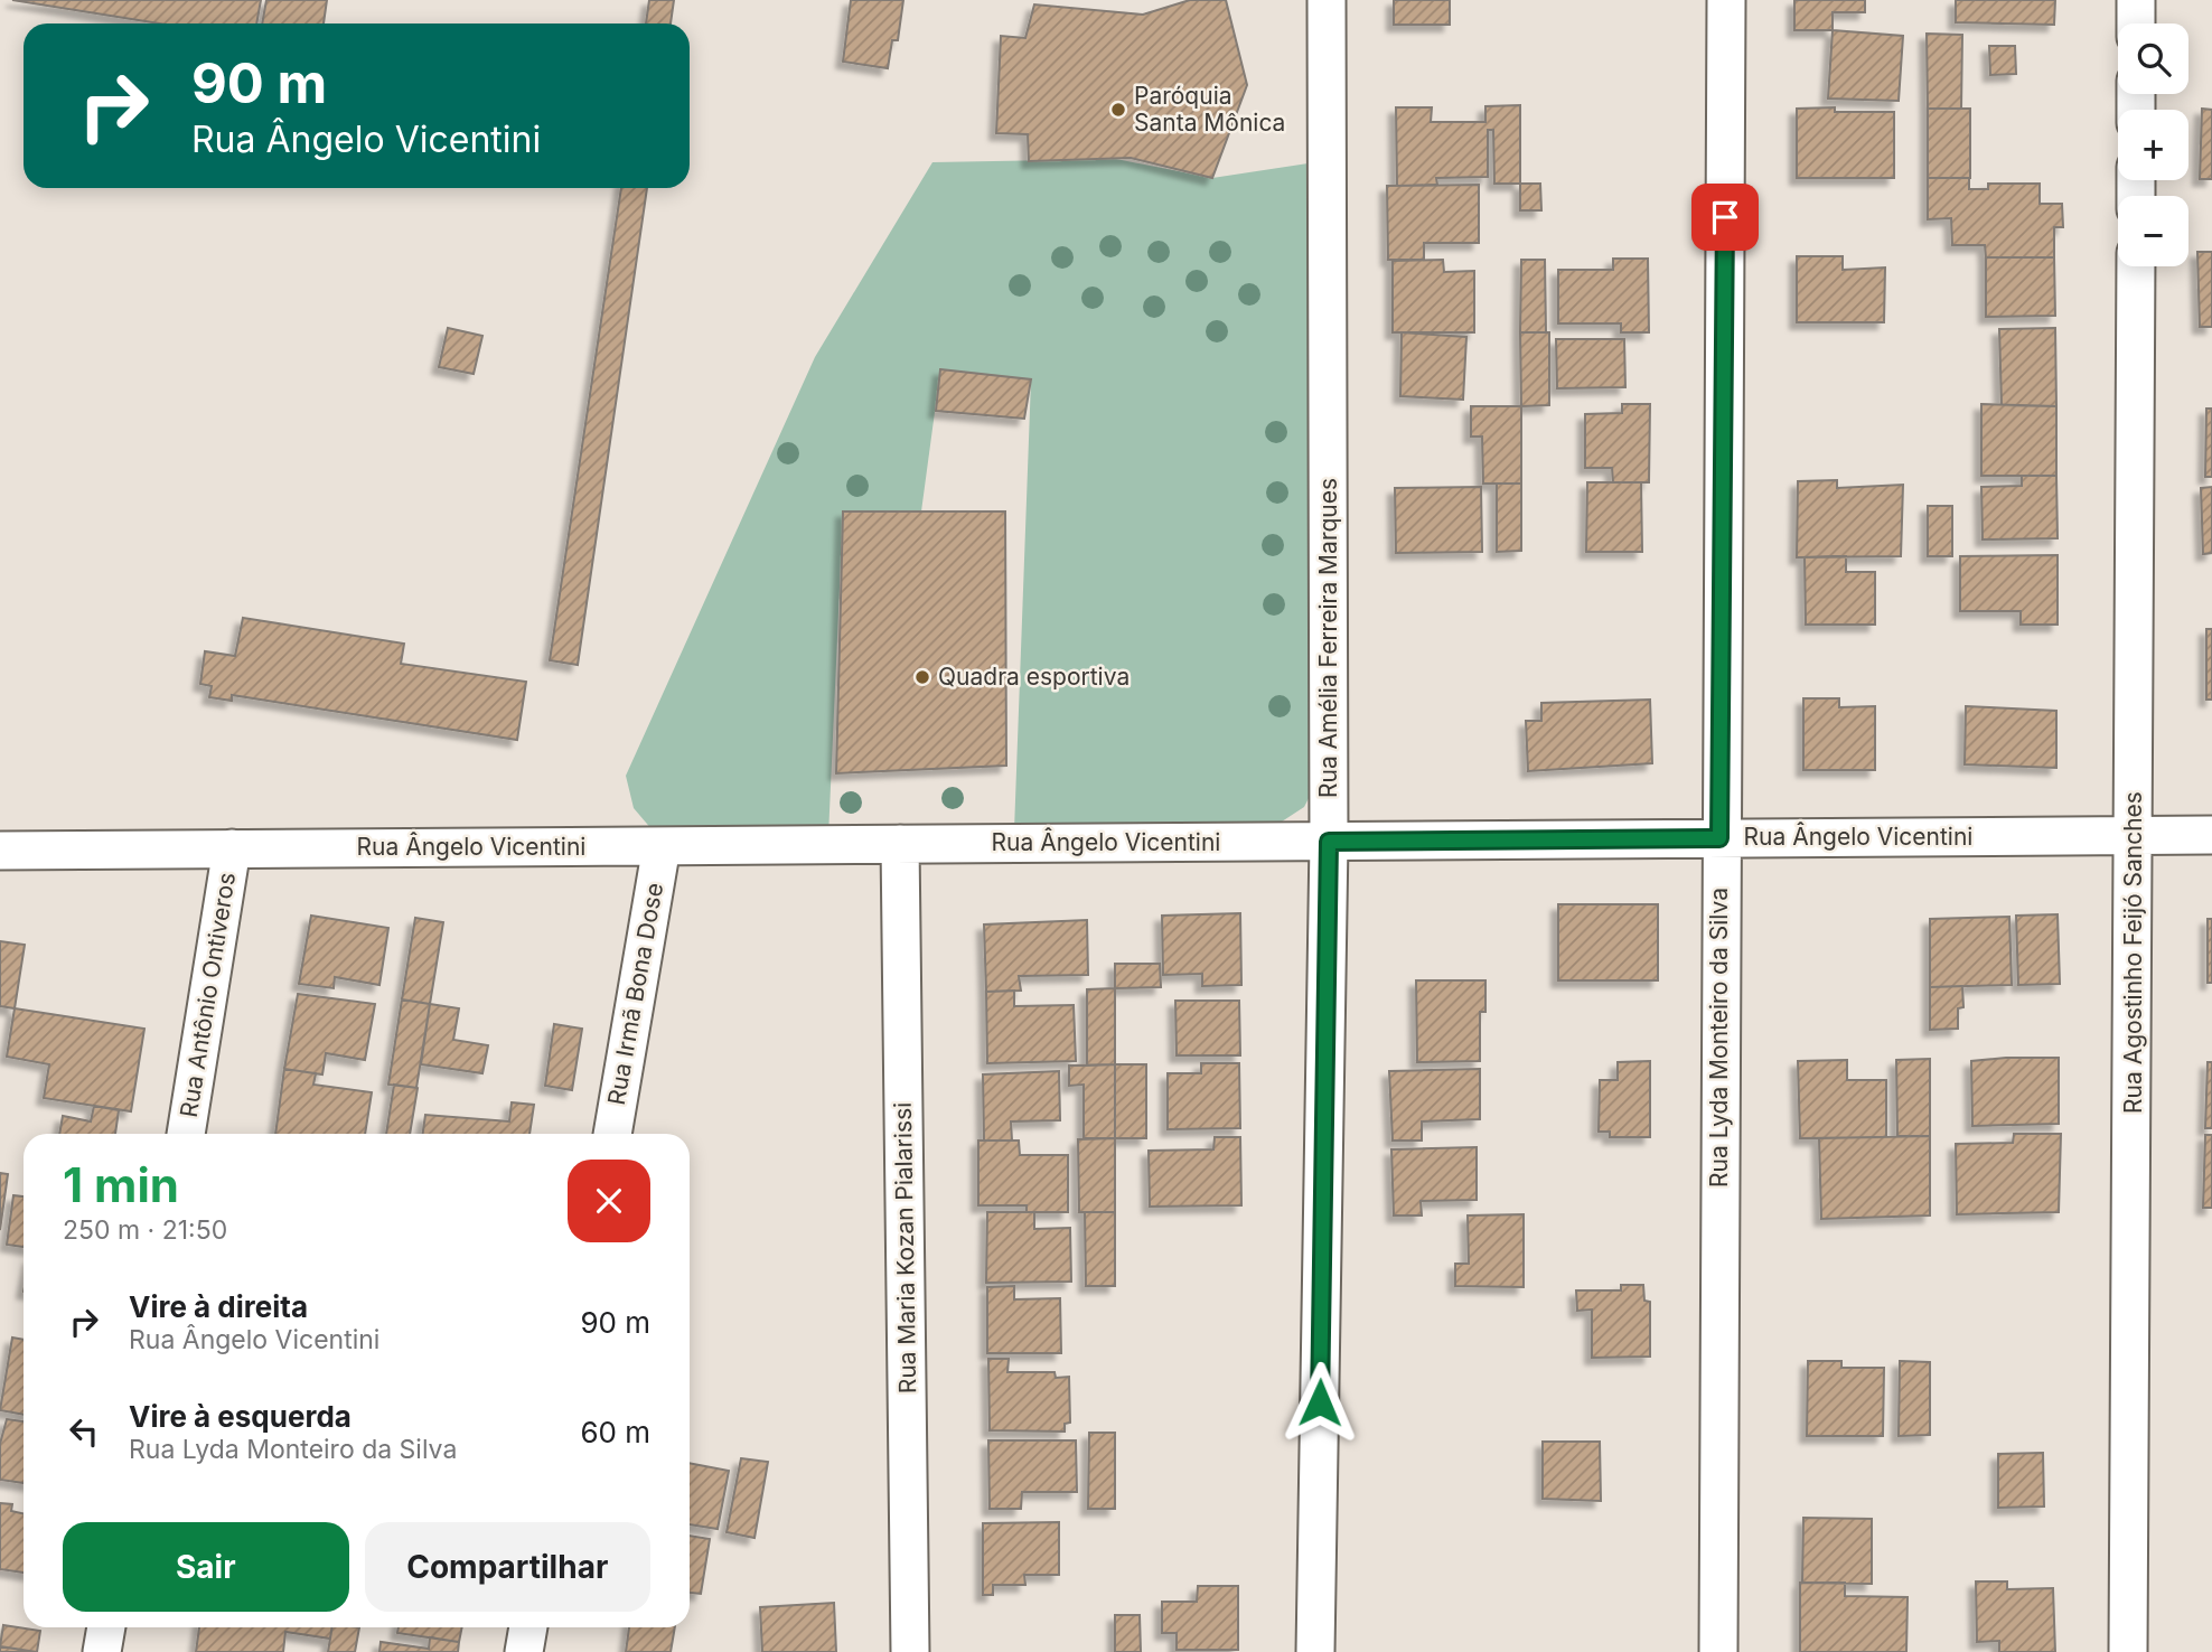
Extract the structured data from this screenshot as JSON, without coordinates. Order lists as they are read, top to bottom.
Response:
{
  "streets": {
    "street": [
      "Rua Amélia Ferreira Marques",
      "Rua Ângelo Vicentini",
      "Rua Agostinho Feijó Sanches",
      "Rua Irmã Bona Dose",
      "Rua Antônio Ontiveros",
      "Rua Lyda Monteiro da Silva",
      "Rua Maria Kozan Pialarissi"
    ]
  },
  "crossings": [
    ["Rua Amélia Ferreira Marques", "Rua Ângelo Vicentini"],
    ["Rua Ângelo Vicentini", "Rua Agostinho Feijó Sanches"],
    ["Rua Ângelo Vicentini", "Rua Irmã Bona Dose"],
    ["Rua Ângelo Vicentini", "Rua Antônio Ontiveros"],
    ["Rua Ângelo Vicentini", "Rua Lyda Monteiro da Silva"],
    ["Rua Ângelo Vicentini", "Rua Maria Kozan Pialarissi"]
  ],
  "places": ["Paróquia Santa Mônica", "Quadra esportiva"],
  "page": {
    "map_buttons": ["+", "−"],
    "turn": ["90 m", "Rua Ângelo Vicentini"],
    "heading": ["1 min", "250 m · 21:50"],
    "list": [
      {
        "name": "Vire à direita",
        "note": "Rua Ângelo Vicentini",
        "value": "90 m"
      },
      {
        "name": "Vire à esquerda",
        "note": "Rua Lyda Monteiro da Silva",
        "value": "60 m"
      }
    ],
    "buttons": ["Sair", "Compartilhar"]
  }
}
